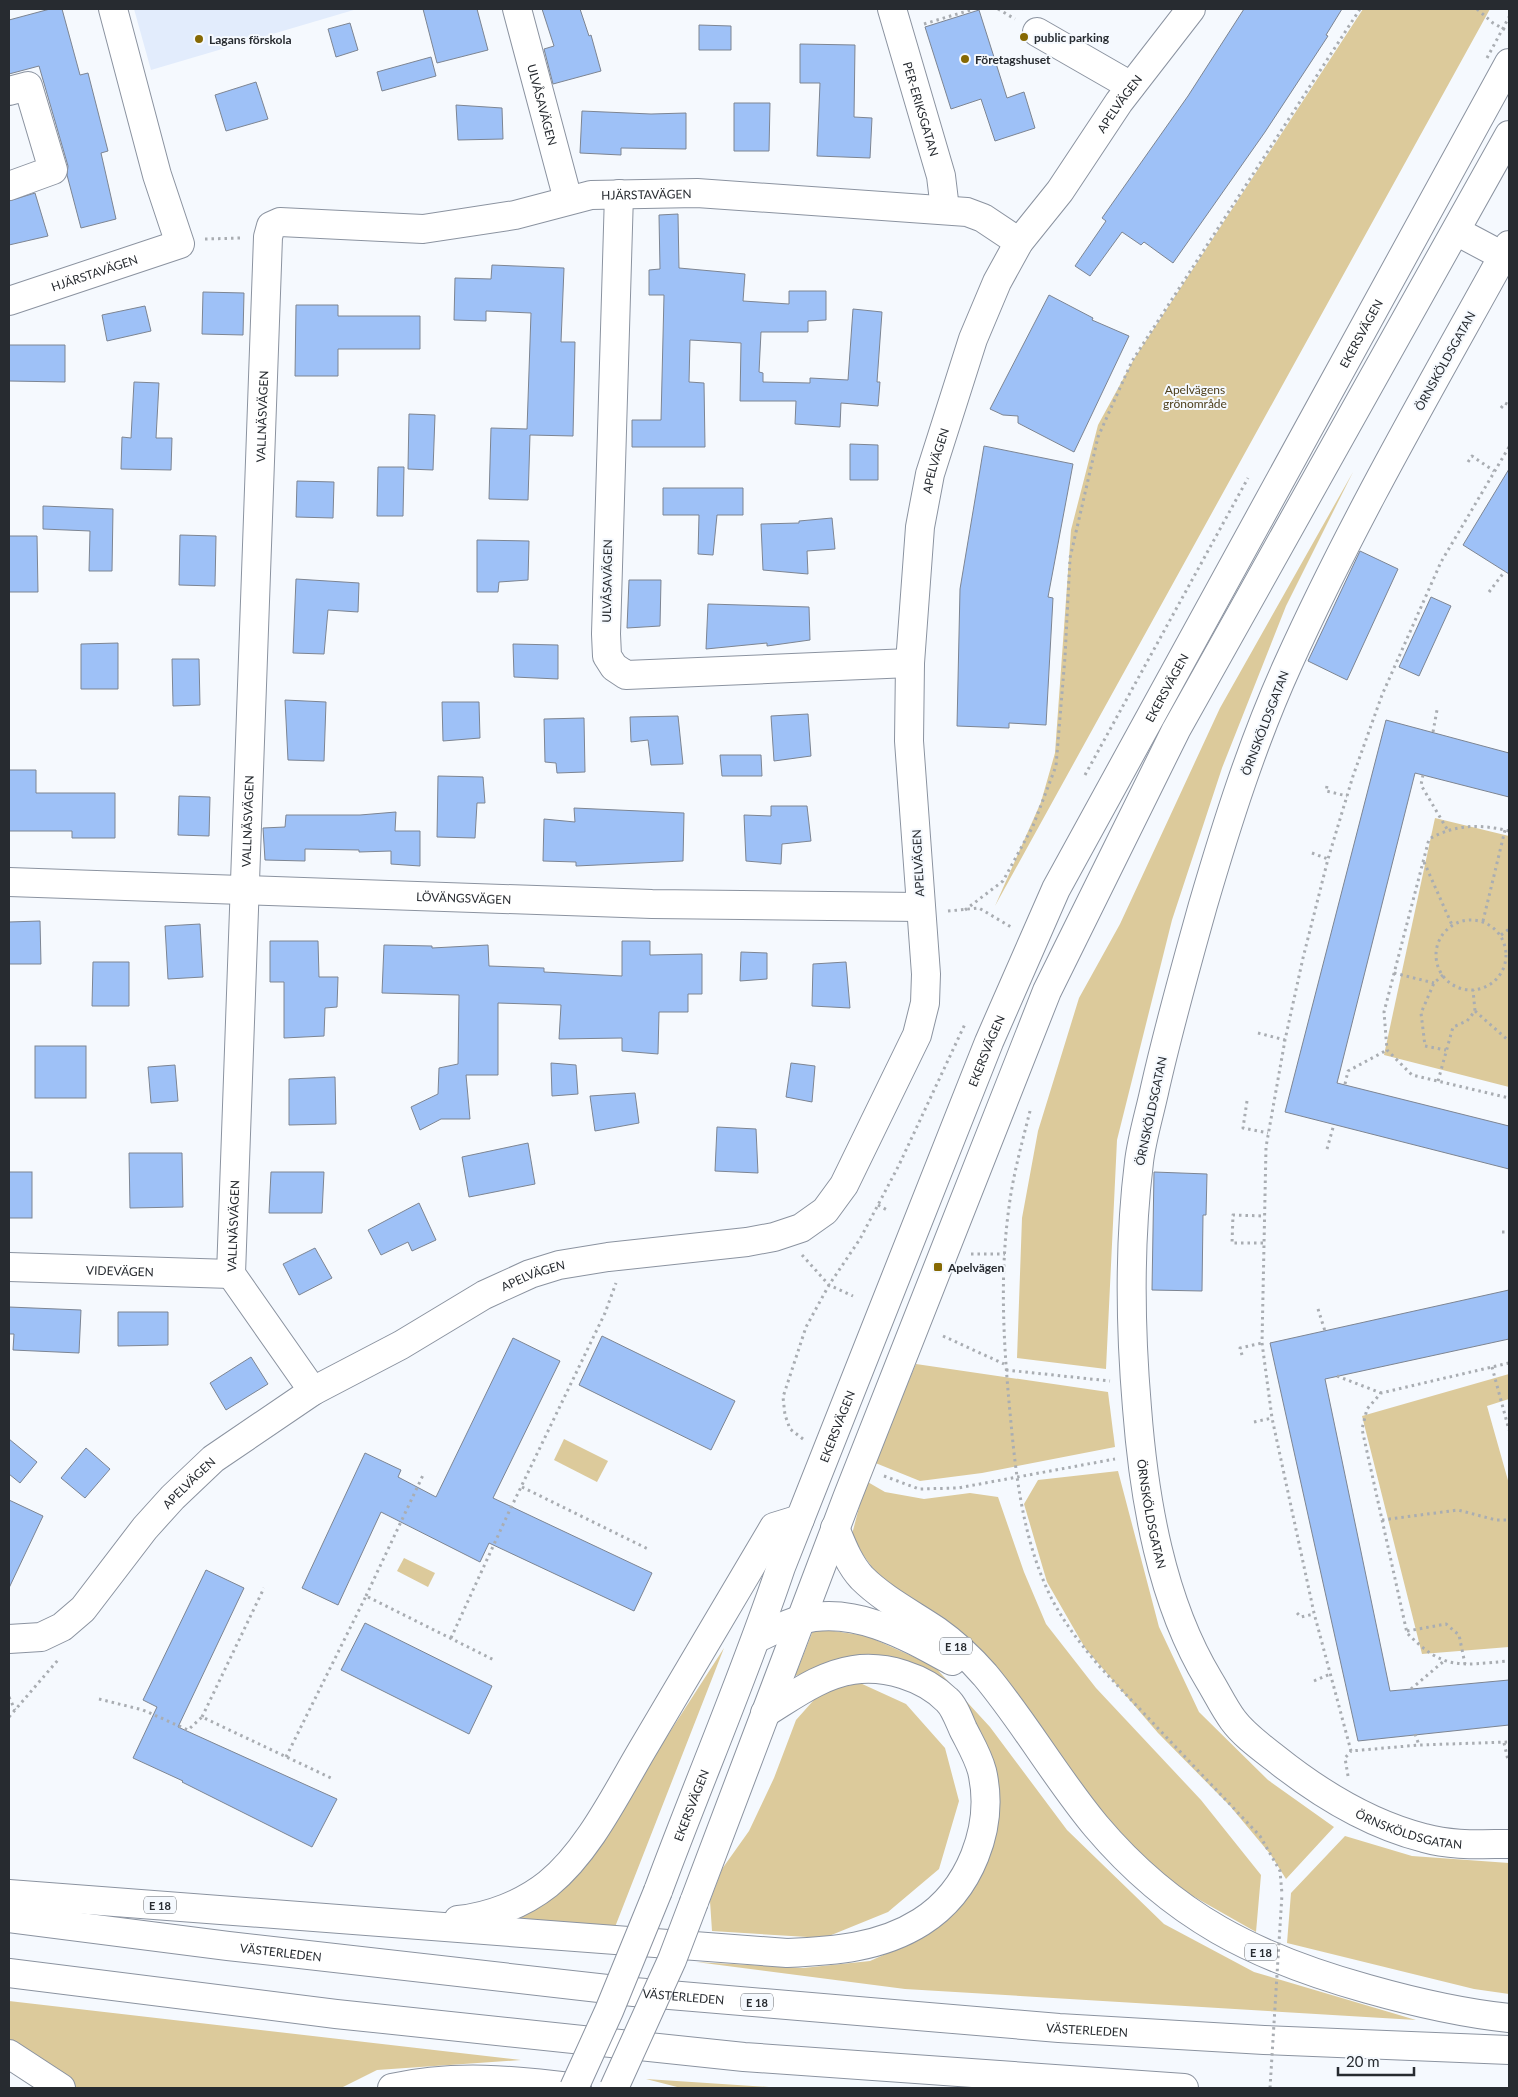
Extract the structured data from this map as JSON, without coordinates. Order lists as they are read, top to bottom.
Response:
{
  "streets": {
    "main road": [
      "ULVÅSAVÄGEN",
      "APELVÄGEN",
      "PER-ERIKSGATAN",
      "HJÄRSTAVÄGEN",
      "EKERSVÄGEN",
      "ÖRNSKÖLDSGATAN",
      "VALLNÄSVÄGEN",
      "LÖVÄNGSVÄGEN",
      "VIDEVÄGEN",
      "E 18",
      "VÄSTERLEDEN"
    ]
  },
  "crossings": [
    ["ULVÅSAVÄGEN", "APELVÄGEN"],
    ["ULVÅSAVÄGEN", "HJÄRSTAVÄGEN"],
    ["APELVÄGEN", "HJÄRSTAVÄGEN"],
    ["APELVÄGEN", "VALLNÄSVÄGEN"],
    ["APELVÄGEN", "LÖVÄNGSVÄGEN"],
    ["PER-ERIKSGATAN", "HJÄRSTAVÄGEN"],
    ["HJÄRSTAVÄGEN", "VALLNÄSVÄGEN"],
    ["EKERSVÄGEN", "E 18"],
    ["VALLNÄSVÄGEN", "LÖVÄNGSVÄGEN"],
    ["VALLNÄSVÄGEN", "VIDEVÄGEN"]
  ],
  "parks": ["Apelvägens grönområde"],
  "places": {
    "other": ["public parking", "Lagans förskola", "Företagshuset"],
    "transit": ["Apelvägen"]
  },
  "scale_bar": "20 m"
}
